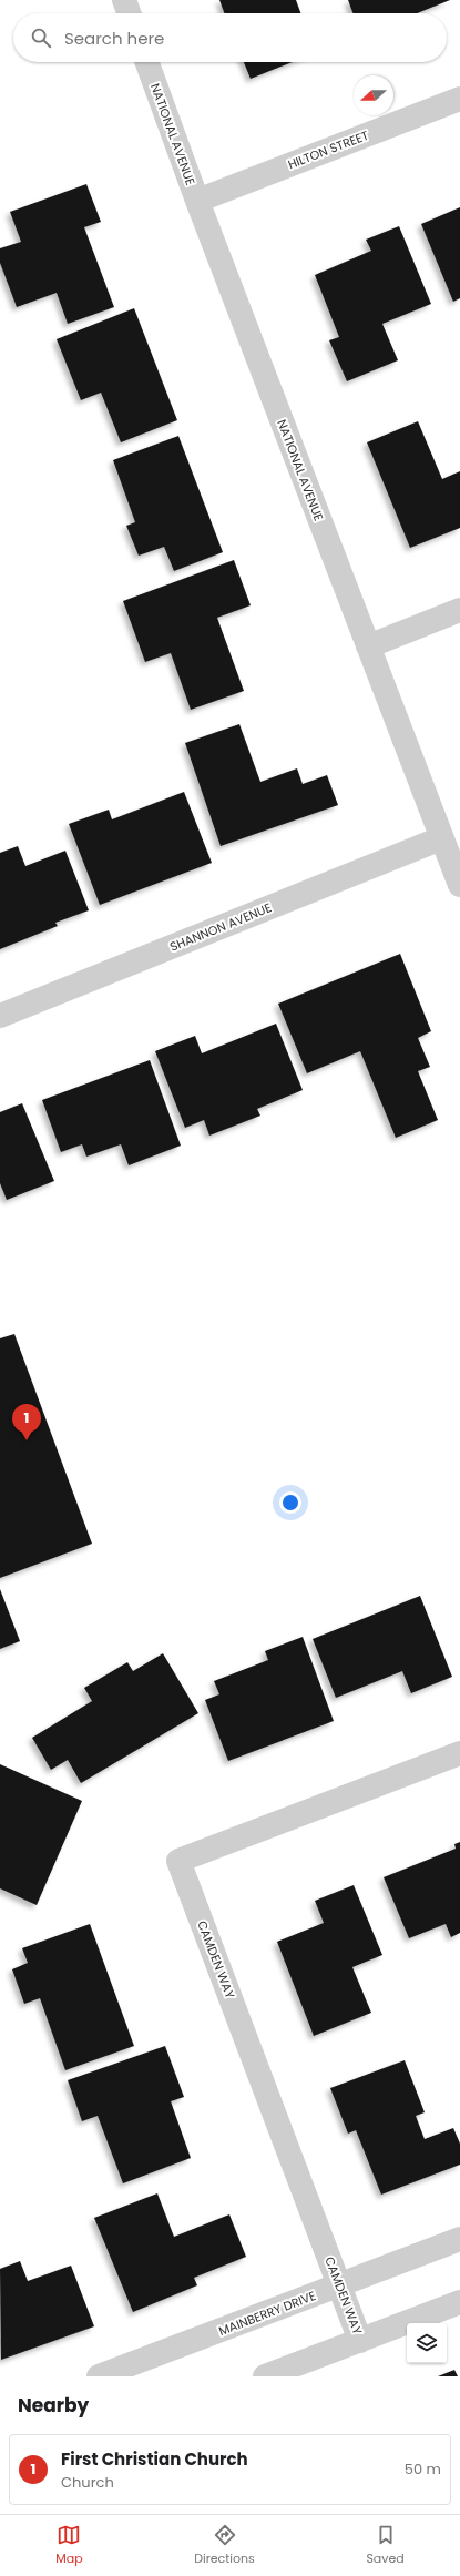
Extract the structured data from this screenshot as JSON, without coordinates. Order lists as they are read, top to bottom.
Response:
{
  "streets": {
    "street": [
      "NATIONAL AVENUE",
      "HILTON STREET",
      "SHANNON AVENUE",
      "CAMDEN WAY",
      "MAINBERRY DRIVE"
    ]
  },
  "crossings": [
    ["NATIONAL AVENUE", "HILTON STREET"],
    ["NATIONAL AVENUE", "SHANNON AVENUE"],
    ["CAMDEN WAY", "MAINBERRY DRIVE"]
  ],
  "north": "left",
  "page": {
    "search": "Search here",
    "pins": "1",
    "heading": "Nearby",
    "list": [
      {
        "mark": "1",
        "name": "First Christian Church",
        "note": "Church",
        "value": "50 m"
      }
    ],
    "nav": ["Map", "Directions", "Saved"]
  }
}
